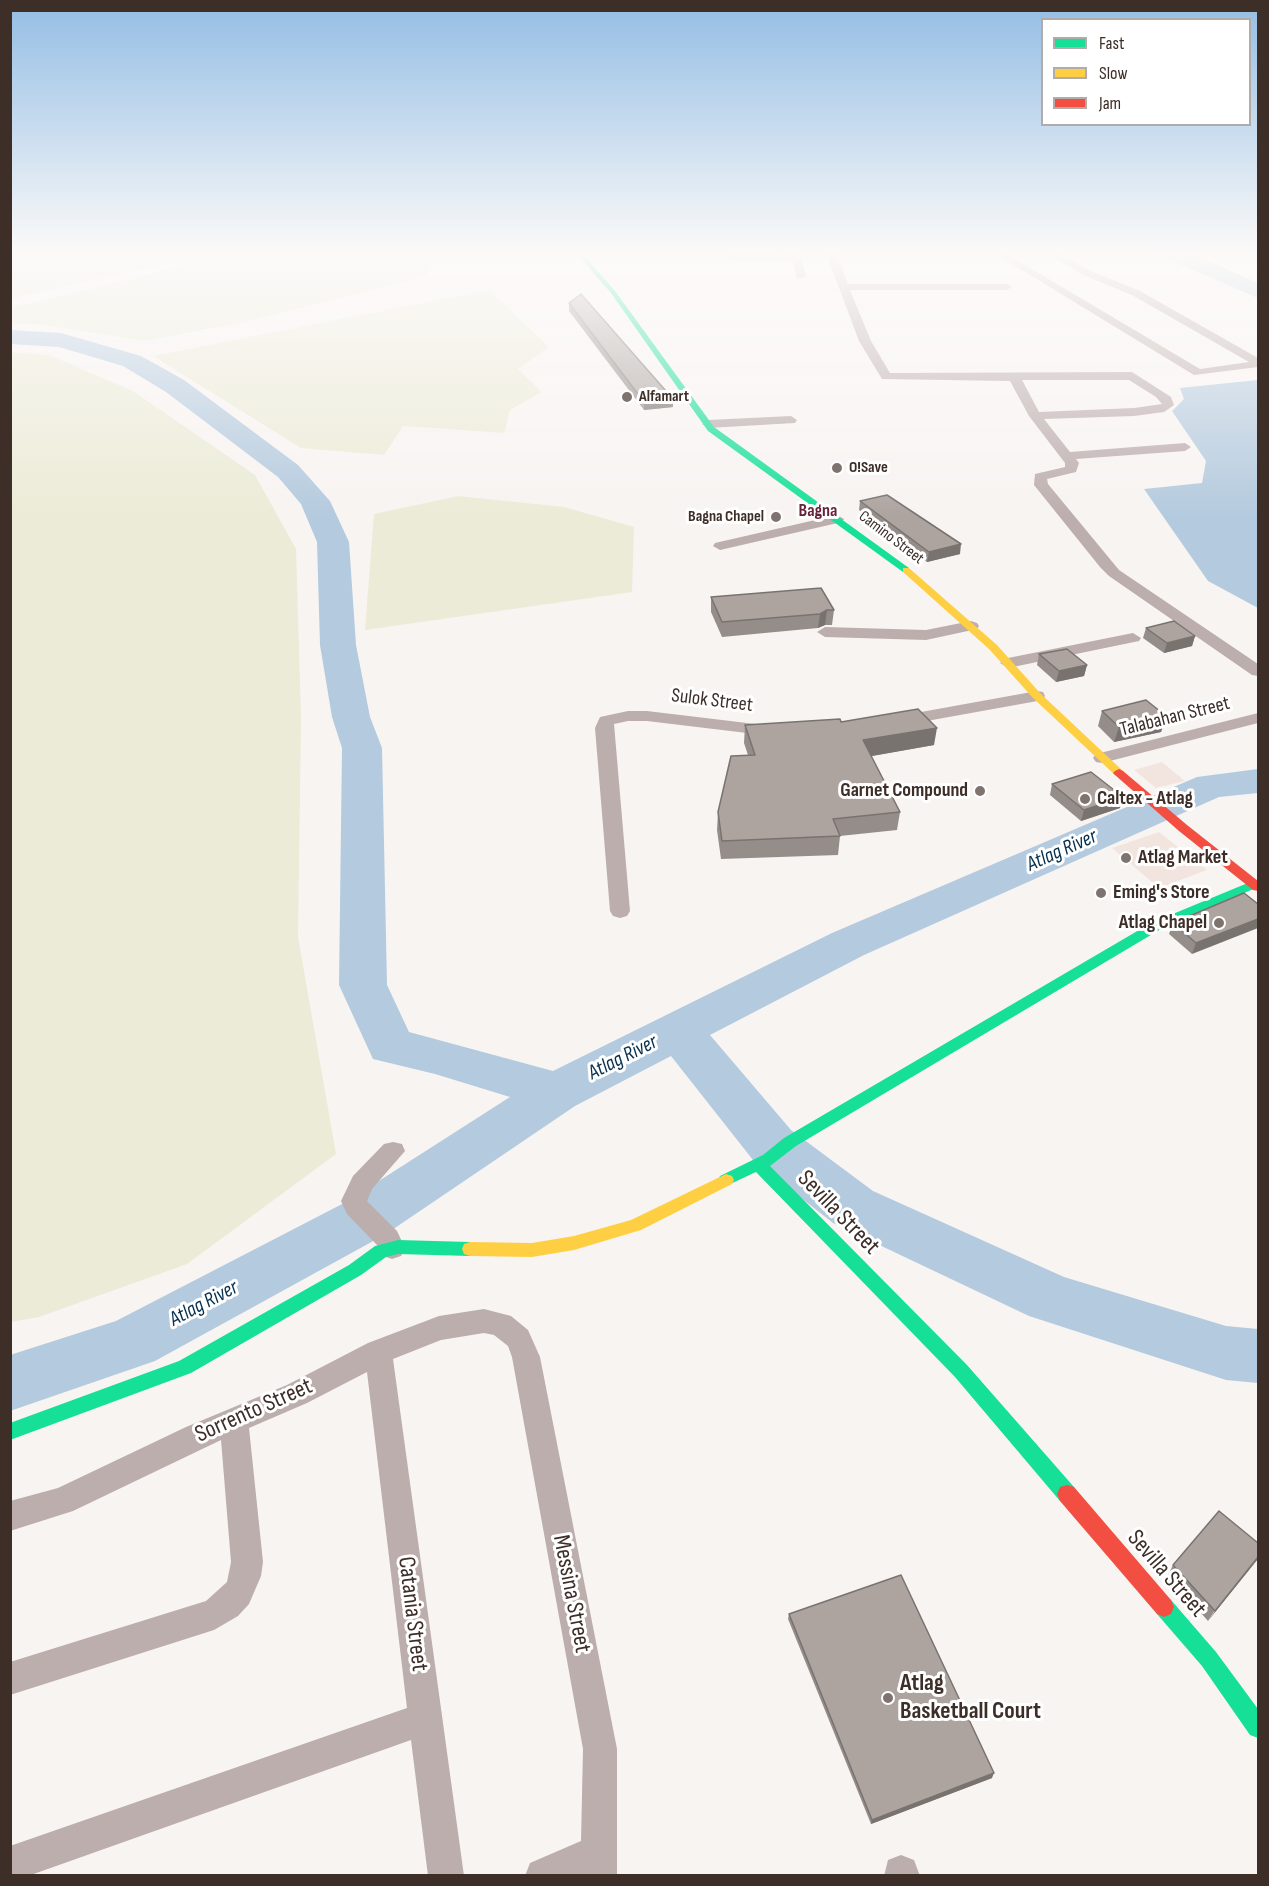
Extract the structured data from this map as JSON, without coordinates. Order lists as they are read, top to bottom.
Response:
{
  "streets": {
    "main road": ["Camino Street", "Sevilla Street"],
    "street": [
      "Sulok Street",
      "Talabahan Street",
      "Sorrento Street",
      "Messina Street",
      "Catania Street"
    ]
  },
  "crossings": [
    ["Camino Street", "Talabahan Street"],
    ["Sorrento Street", "Messina Street"],
    ["Sorrento Street", "Catania Street"]
  ],
  "districts": ["Bagna"],
  "water": ["Atlag River"],
  "places": [
    "Alfamart",
    "O!Save",
    "Bagna Chapel",
    "Garnet Compound",
    "Caltex - Atlag",
    "Atlag Market",
    "Eming's Store",
    "Atlag Chapel",
    "Atlag Basketball Court"
  ],
  "legend": ["Fast", "Slow", "Jam"]
}
